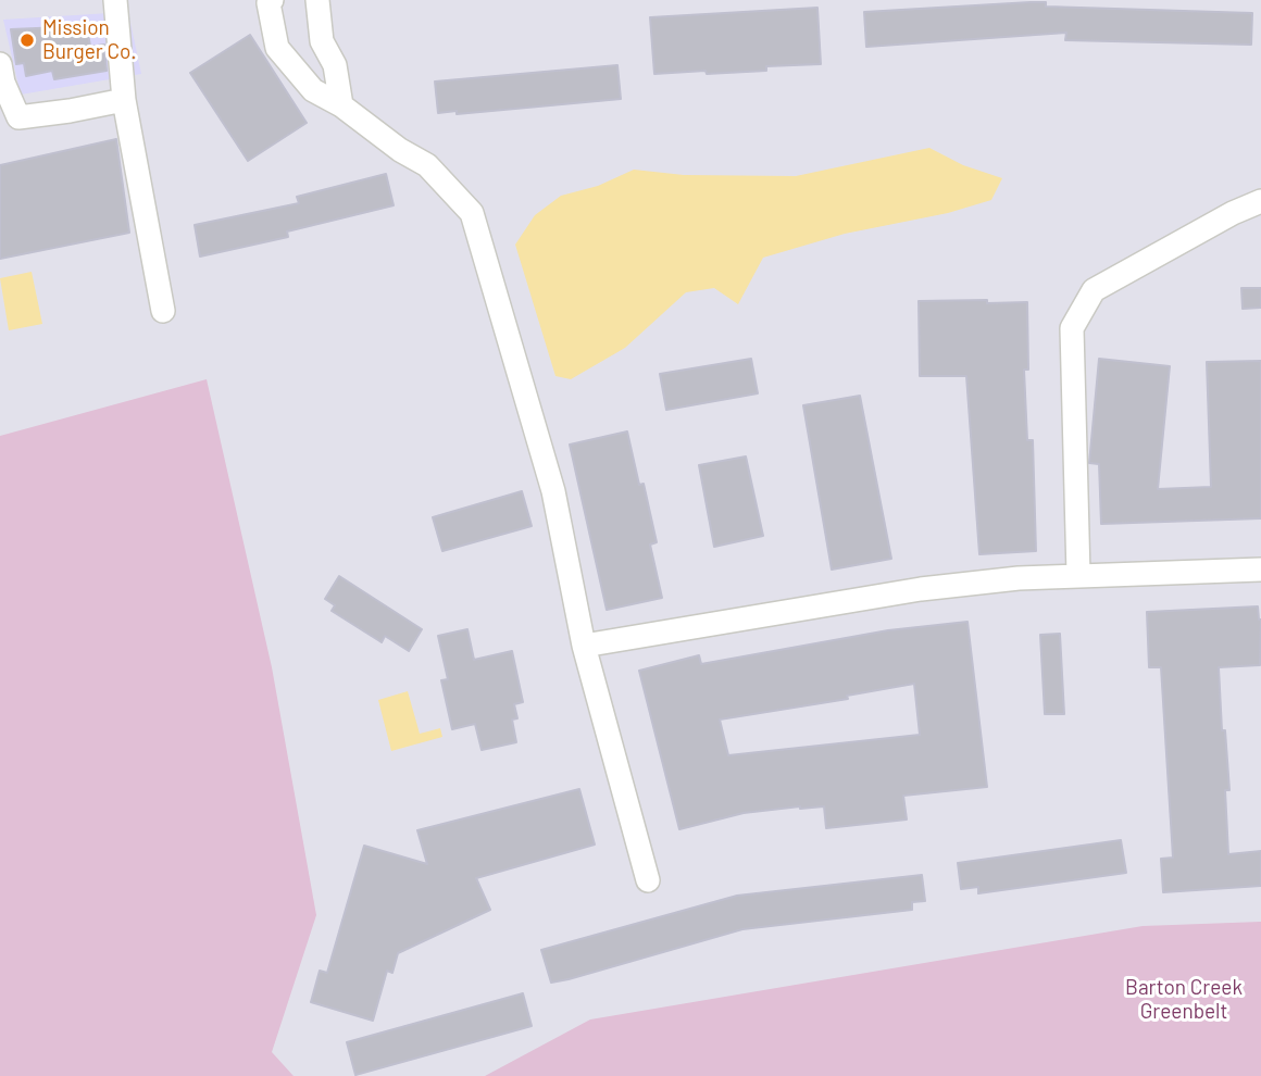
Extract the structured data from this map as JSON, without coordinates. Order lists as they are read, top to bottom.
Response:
{
  "parks": ["Barton Creek Greenbelt"],
  "places": ["Mission Burger Co."]
}
